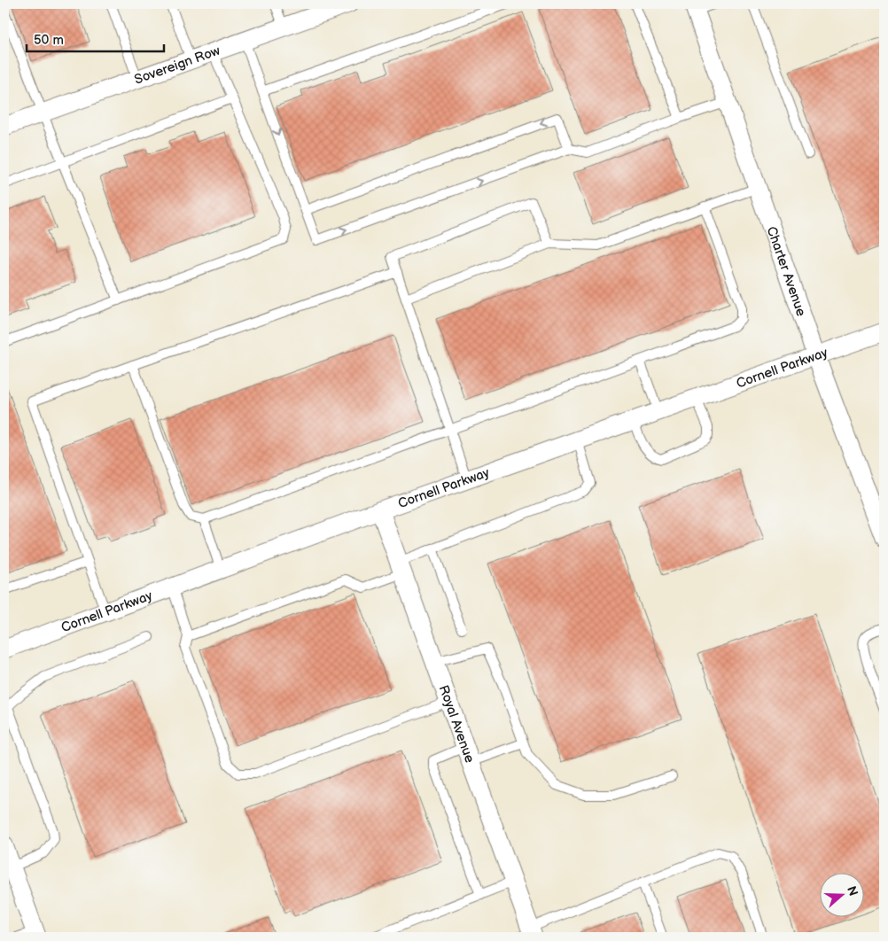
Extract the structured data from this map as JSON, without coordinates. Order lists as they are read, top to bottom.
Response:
{
  "streets": {
    "street": [
      "Sovereign Row",
      "Charter Avenue",
      "Cornell Parkway",
      "Royal Avenue"
    ]
  },
  "crossings": [
    ["Charter Avenue", "Cornell Parkway"],
    ["Cornell Parkway", "Royal Avenue"]
  ],
  "scale_bar": "50 m",
  "north": "right"
}
